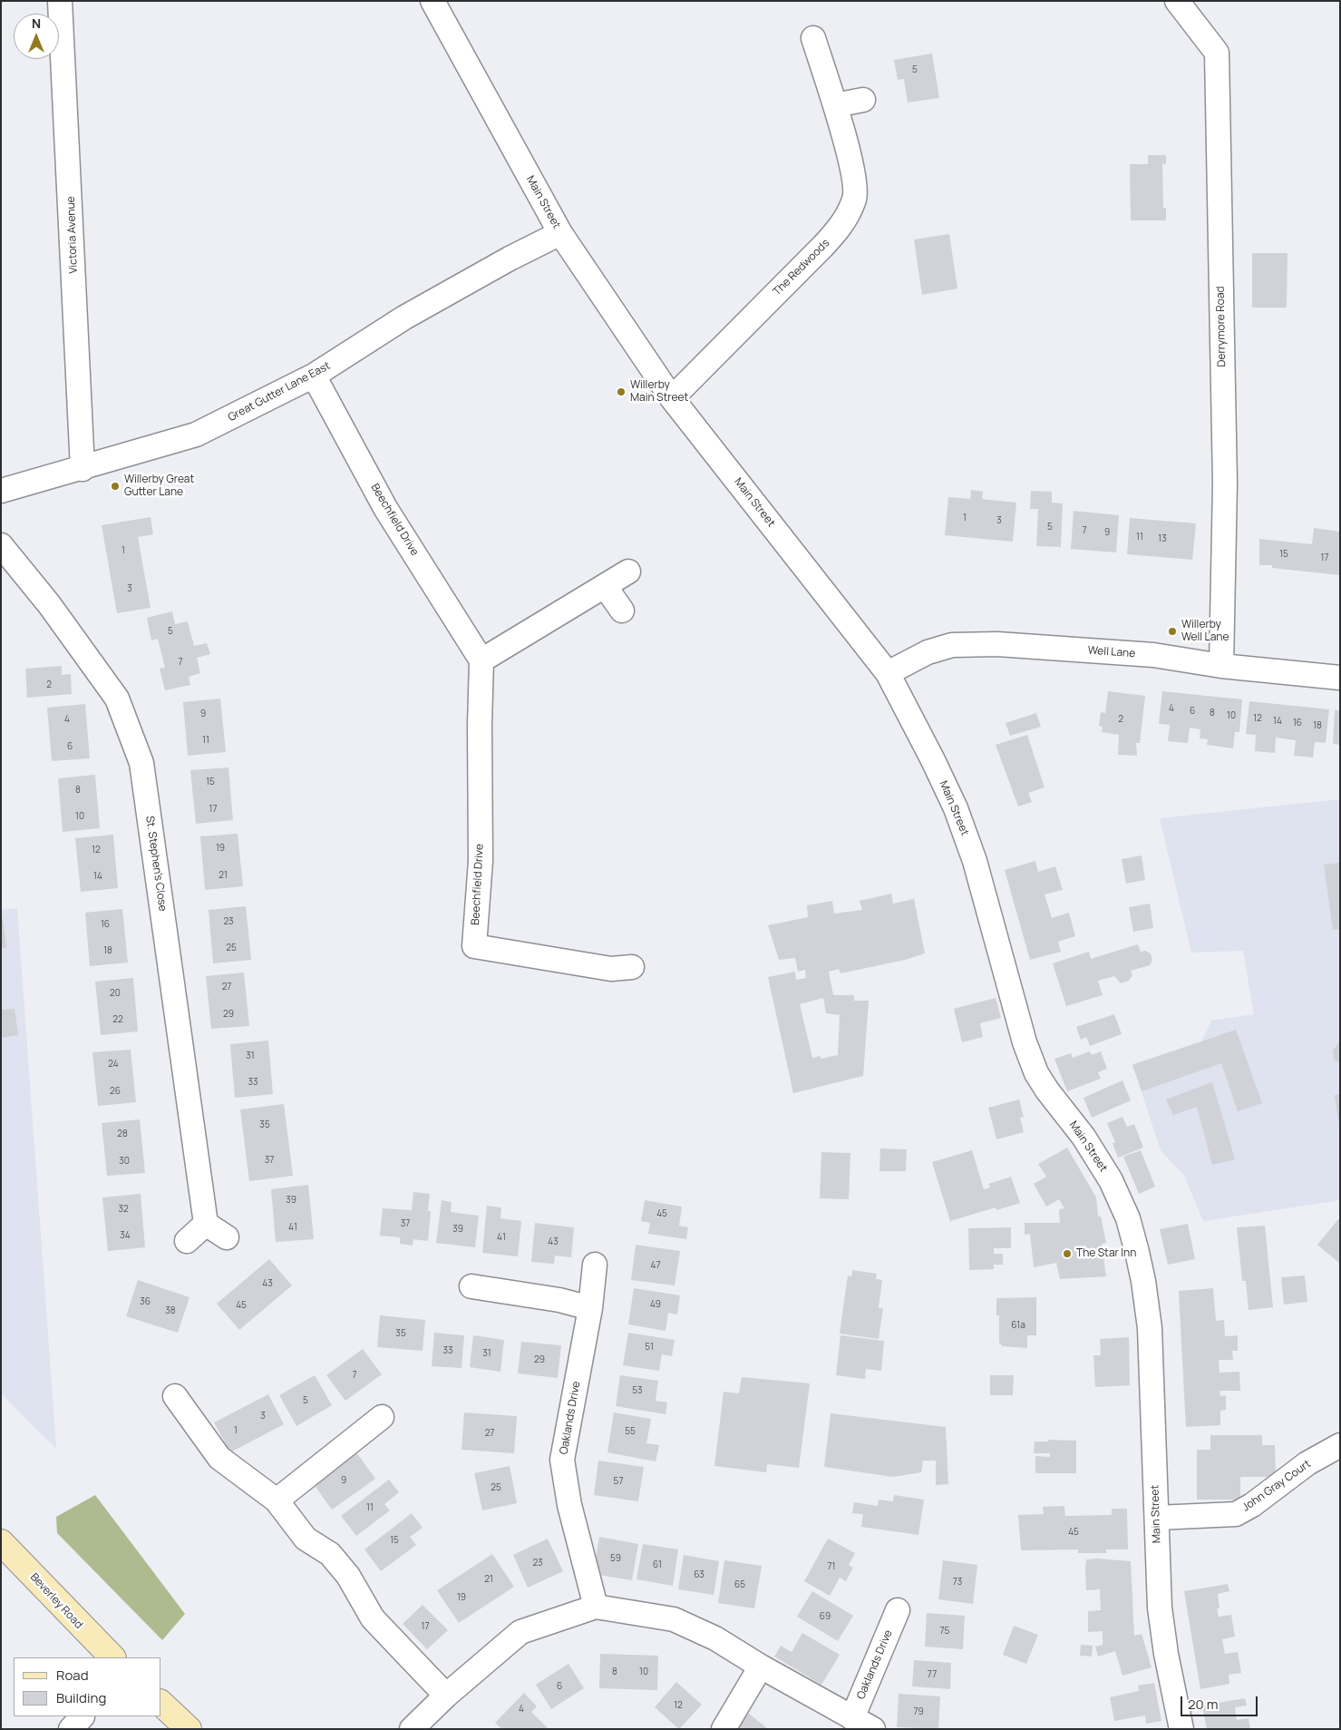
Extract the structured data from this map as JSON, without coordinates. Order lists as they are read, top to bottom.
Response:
{
  "streets": {
    "main road": ["Beverley Road"],
    "street": [
      "Main Street",
      "Victoria Avenue",
      "The Redwoods",
      "Derrymore Road",
      "Great Gutter Lane East",
      "Beechfield Drive",
      "Well Lane",
      "St. Stephen's Close",
      "Oaklands Drive",
      "John Gray Court"
    ]
  },
  "crossings": [
    ["Main Street", "The Redwoods"],
    ["Main Street", "Great Gutter Lane East"],
    ["Main Street", "Well Lane"],
    ["Main Street", "John Gray Court"],
    ["Victoria Avenue", "Great Gutter Lane East"],
    ["Derrymore Road", "Well Lane"],
    ["Great Gutter Lane East", "Beechfield Drive"]
  ],
  "places": [
    "Willerby Main Street",
    "Willerby Great Gutter Lane",
    "Willerby Well Lane",
    "The Star Inn"
  ],
  "house_numbers": [
    "5",
    "1",
    "3",
    "5",
    "7",
    "9",
    "11",
    "13",
    "1",
    "15",
    "17",
    "3",
    "5",
    "7",
    "2",
    "4",
    "6",
    "8",
    "9",
    "10",
    "12",
    "4",
    "2",
    "14",
    "16",
    "18",
    "11",
    "6",
    "15",
    "8",
    "17",
    "10",
    "19",
    "12",
    "21",
    "14",
    "23",
    "16",
    "25",
    "18",
    "27",
    "20",
    "29",
    "22",
    "31",
    "24",
    "33",
    "26",
    "35",
    "28",
    "37",
    "30",
    "39",
    "32",
    "45",
    "37",
    "41",
    "39",
    "34",
    "41",
    "43",
    "47",
    "43",
    "36",
    "49",
    "45",
    "38",
    "61a",
    "35",
    "51",
    "33",
    "31",
    "29",
    "7",
    "53",
    "5",
    "3",
    "1",
    "55",
    "27",
    "9",
    "57",
    "25",
    "11",
    "45",
    "15",
    "59",
    "23",
    "61",
    "71",
    "63",
    "21",
    "73",
    "65",
    "19",
    "69",
    "17",
    "75",
    "8",
    "10",
    "77",
    "6",
    "12",
    "4",
    "79"
  ],
  "legend": ["Road", "Building"],
  "scale_bar": "20 m",
  "north": "top"
}
